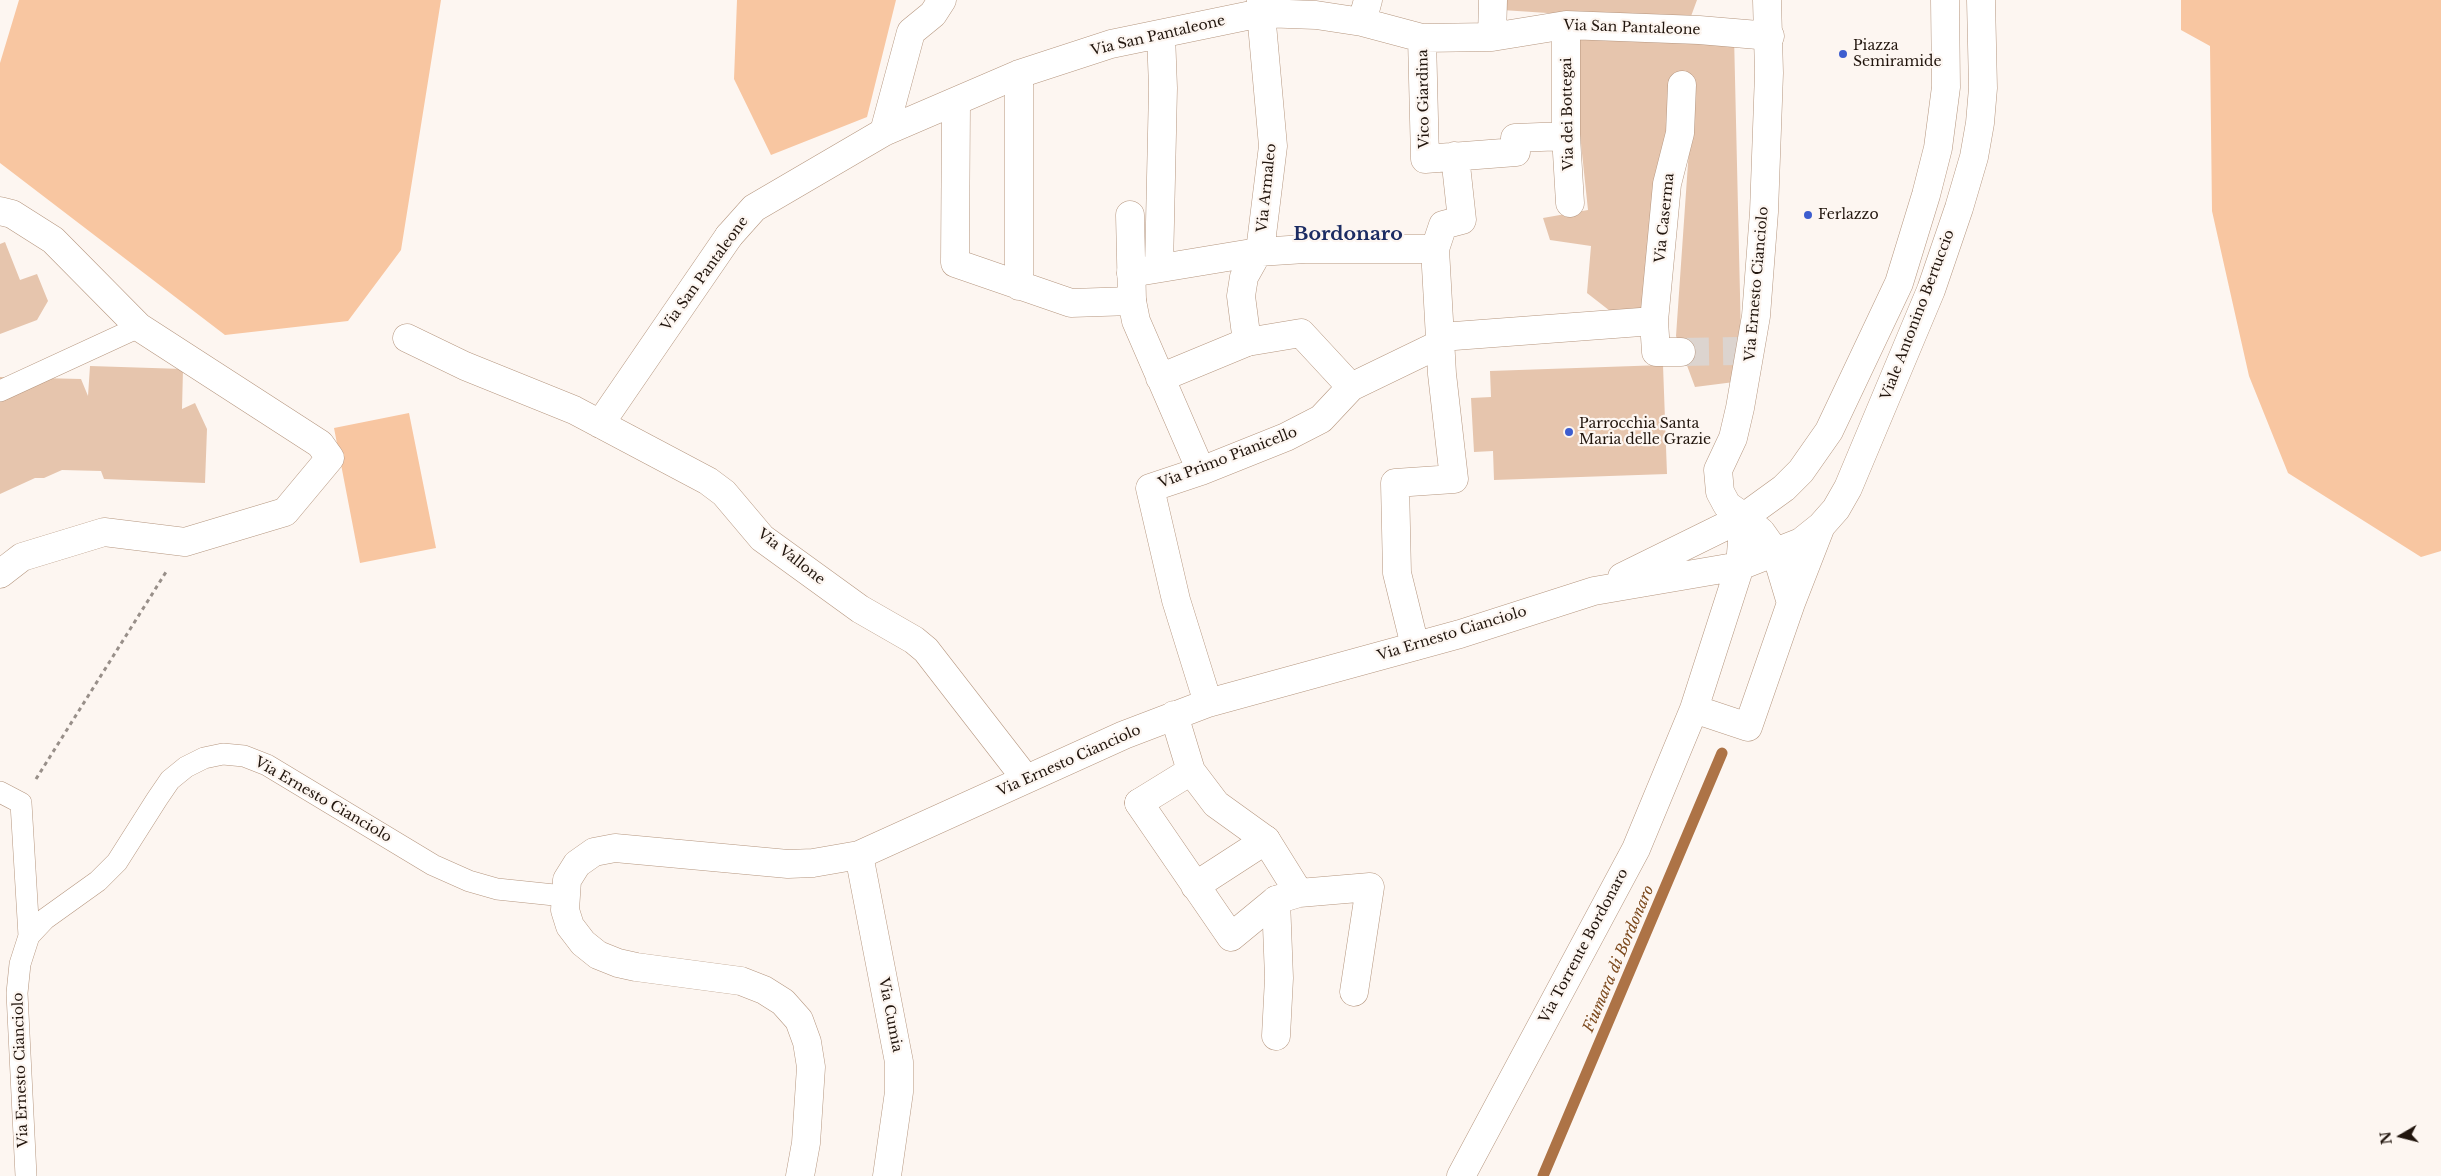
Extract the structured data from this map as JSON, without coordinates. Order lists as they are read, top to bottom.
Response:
{
  "streets": {
    "street": [
      "Via San Pantaleone",
      "Vico Giardina",
      "Via dei Bottegai",
      "Via Armaleo",
      "Via Caserma",
      "Via Ernesto Cianciolo",
      "Viale Antonino Bertuccio",
      "Via Primo Pianicello",
      "Via Vallone",
      "Via Torrente Bordonaro",
      "Via Cumia"
    ]
  },
  "crossings": [
    ["Via San Pantaleone", "Vico Giardina"],
    ["Via San Pantaleone", "Via dei Bottegai"],
    ["Via San Pantaleone", "Via Armaleo"],
    ["Via San Pantaleone", "Via Ernesto Cianciolo"],
    ["Via San Pantaleone", "Via Vallone"],
    ["Via Caserma", "Via Primo Pianicello"],
    ["Via Ernesto Cianciolo", "Viale Antonino Bertuccio"],
    ["Via Ernesto Cianciolo", "Via Primo Pianicello"],
    ["Via Ernesto Cianciolo", "Via Vallone"],
    ["Via Ernesto Cianciolo", "Via Torrente Bordonaro"],
    ["Via Ernesto Cianciolo", "Via Cumia"],
    ["Viale Antonino Bertuccio", "Via Torrente Bordonaro"]
  ],
  "districts": ["Bordonaro"],
  "water": ["Fiumara di Bordonaro"],
  "places": ["Piazza Semiramide", "Ferlazzo", "Parrocchia Santa Maria delle Grazie"],
  "north": "left"
}
